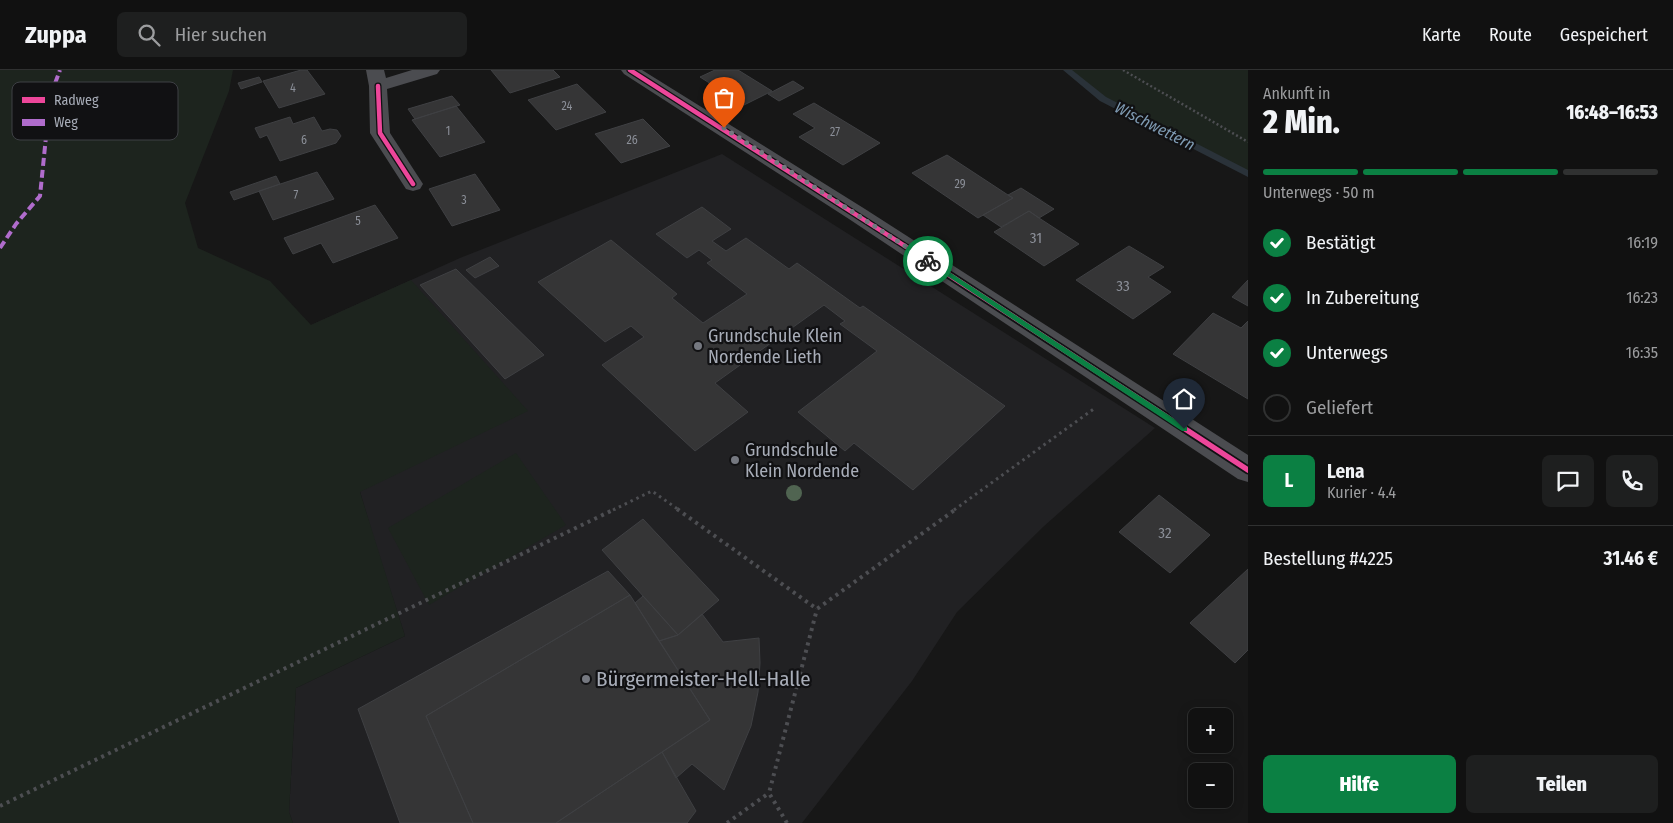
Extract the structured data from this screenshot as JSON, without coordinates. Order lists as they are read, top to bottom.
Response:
{
  "water": ["Wischwettern"],
  "places": ["Grundschule Klein Nordende Lieth", "Grundschule Klein Nordende", "Bürgermeister-Hell-Halle"],
  "house_numbers": [
    "4",
    "24",
    "1",
    "27",
    "6",
    "26",
    "29",
    "7",
    "3",
    "5",
    "31",
    "33",
    "32"
  ],
  "legend": ["Radweg", "Weg"],
  "page": {
    "header": "Zuppa",
    "search": "Hier suchen",
    "nav": ["Karte", "Route", "Gespeichert"],
    "heading": ["2 Min.", "Ankunft in", "16:48–16:53"],
    "panel": [
      "Lena",
      "Kurier · 4.4",
      "Bestellung #4225",
      "31.46 €"
    ],
    "bar": "Unterwegs · 50 m",
    "list": [
      ["Bestätigt", "16:19"],
      ["In Zubereitung", "16:23"],
      ["Unterwegs", "16:35"],
      "Geliefert"
    ],
    "round": "L",
    "map_buttons": ["+", "−"],
    "buttons": ["Hilfe", "Teilen"]
  }
}
